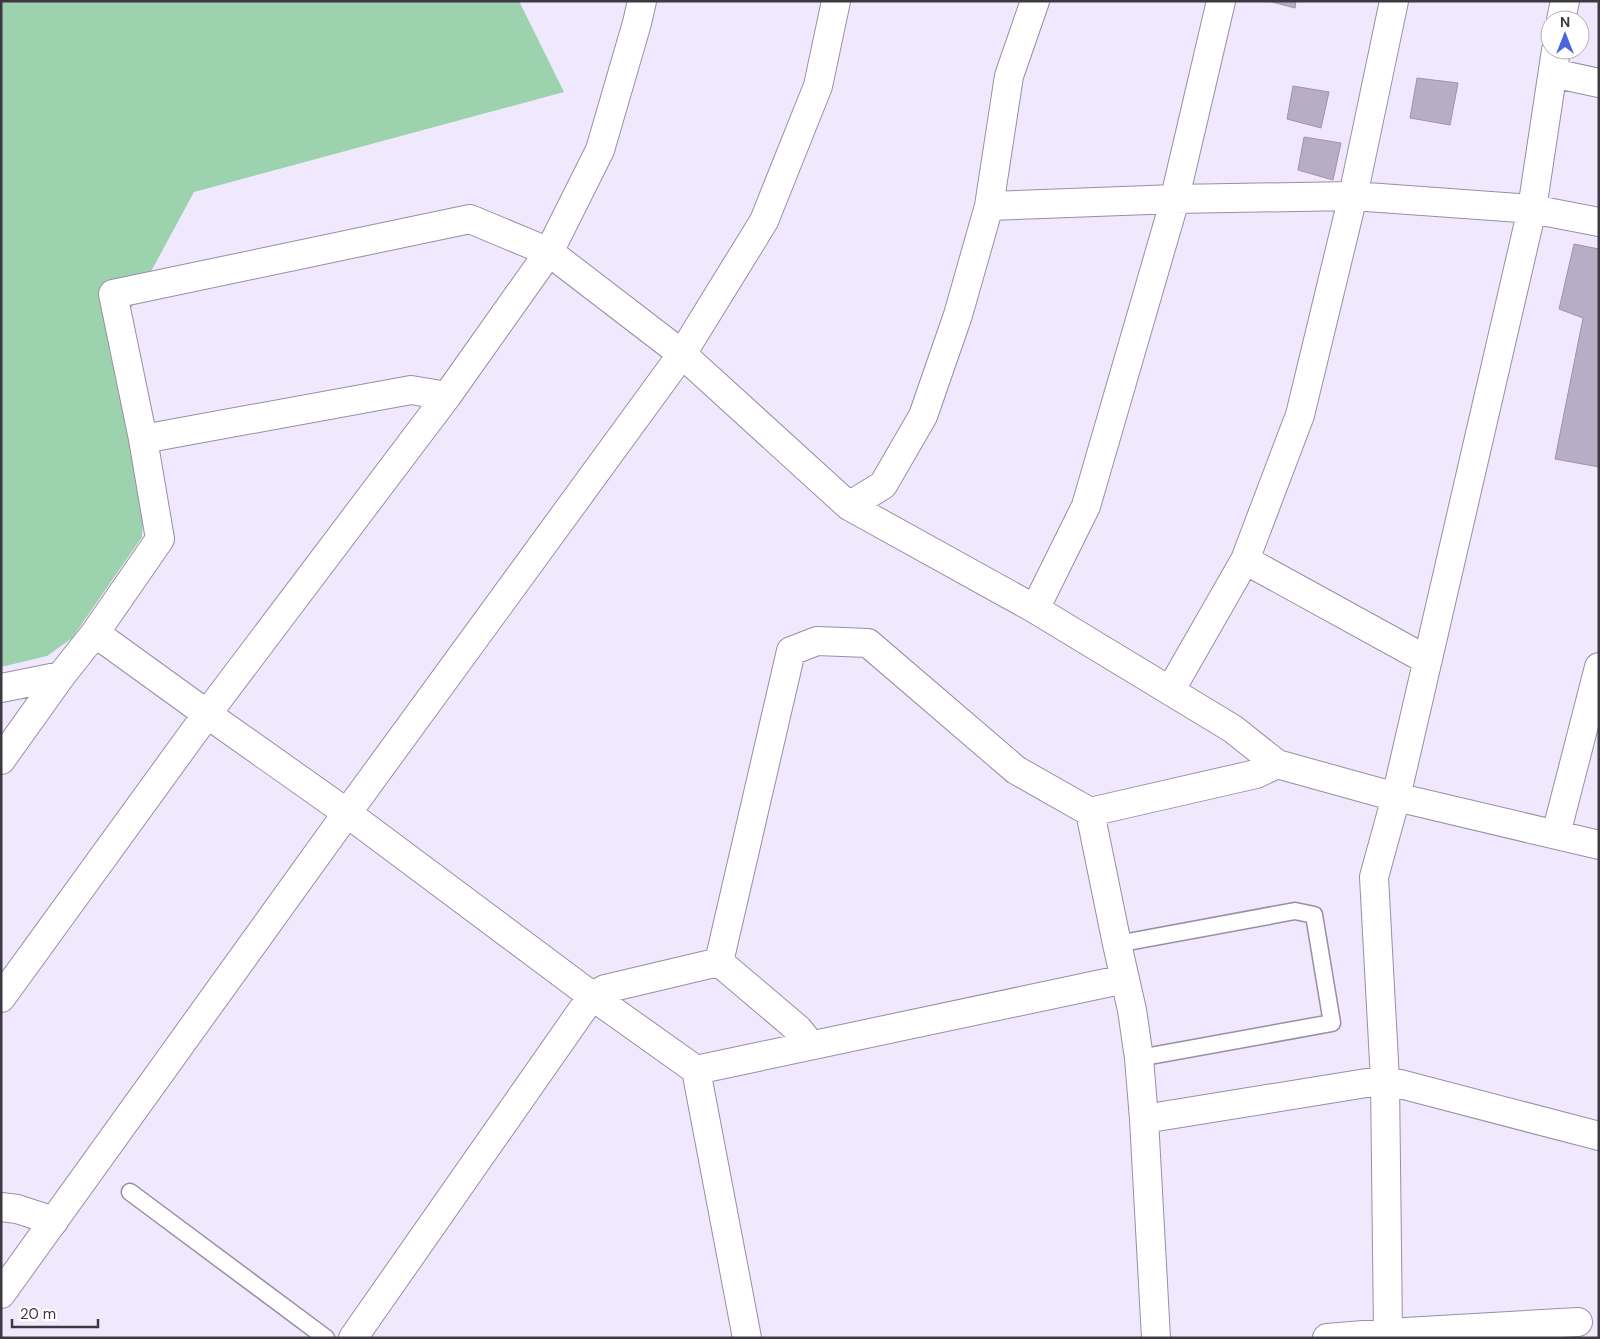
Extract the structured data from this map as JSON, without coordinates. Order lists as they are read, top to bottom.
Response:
{
  "scale_bar": "20 m",
  "north": "top"
}
